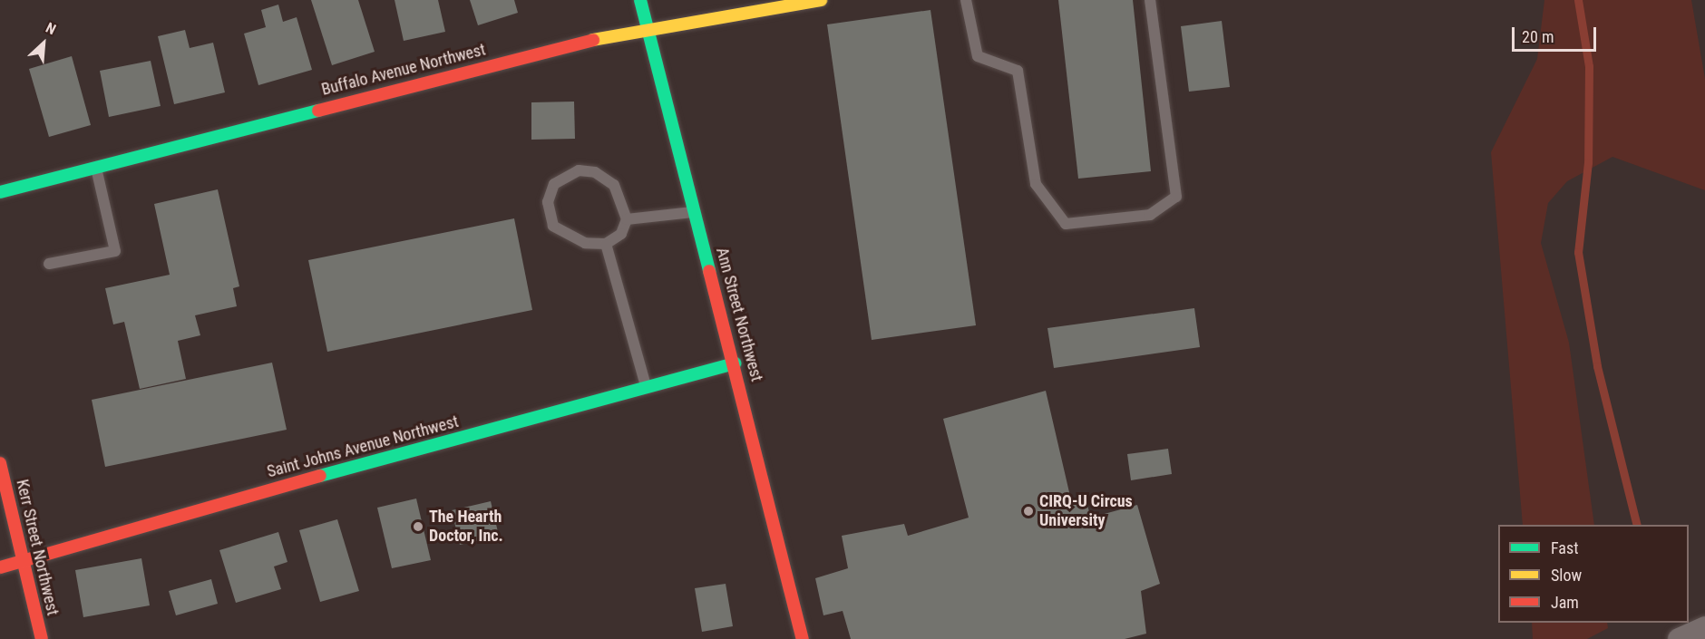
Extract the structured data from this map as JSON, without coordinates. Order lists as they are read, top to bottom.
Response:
{
  "streets": {
    "street": [
      "Buffalo Avenue Northwest",
      "Ann Street Northwest",
      "Saint Johns Avenue Northwest",
      "Kerr Street Northwest"
    ]
  },
  "crossings": [
    ["Buffalo Avenue Northwest", "Ann Street Northwest"],
    ["Ann Street Northwest", "Saint Johns Avenue Northwest"],
    ["Saint Johns Avenue Northwest", "Kerr Street Northwest"]
  ],
  "places": ["CIRQ-U Circus University", "The Hearth Doctor, Inc."],
  "legend": ["Fast", "Slow", "Jam"],
  "scale_bar": "20 m",
  "north": "top right"
}
